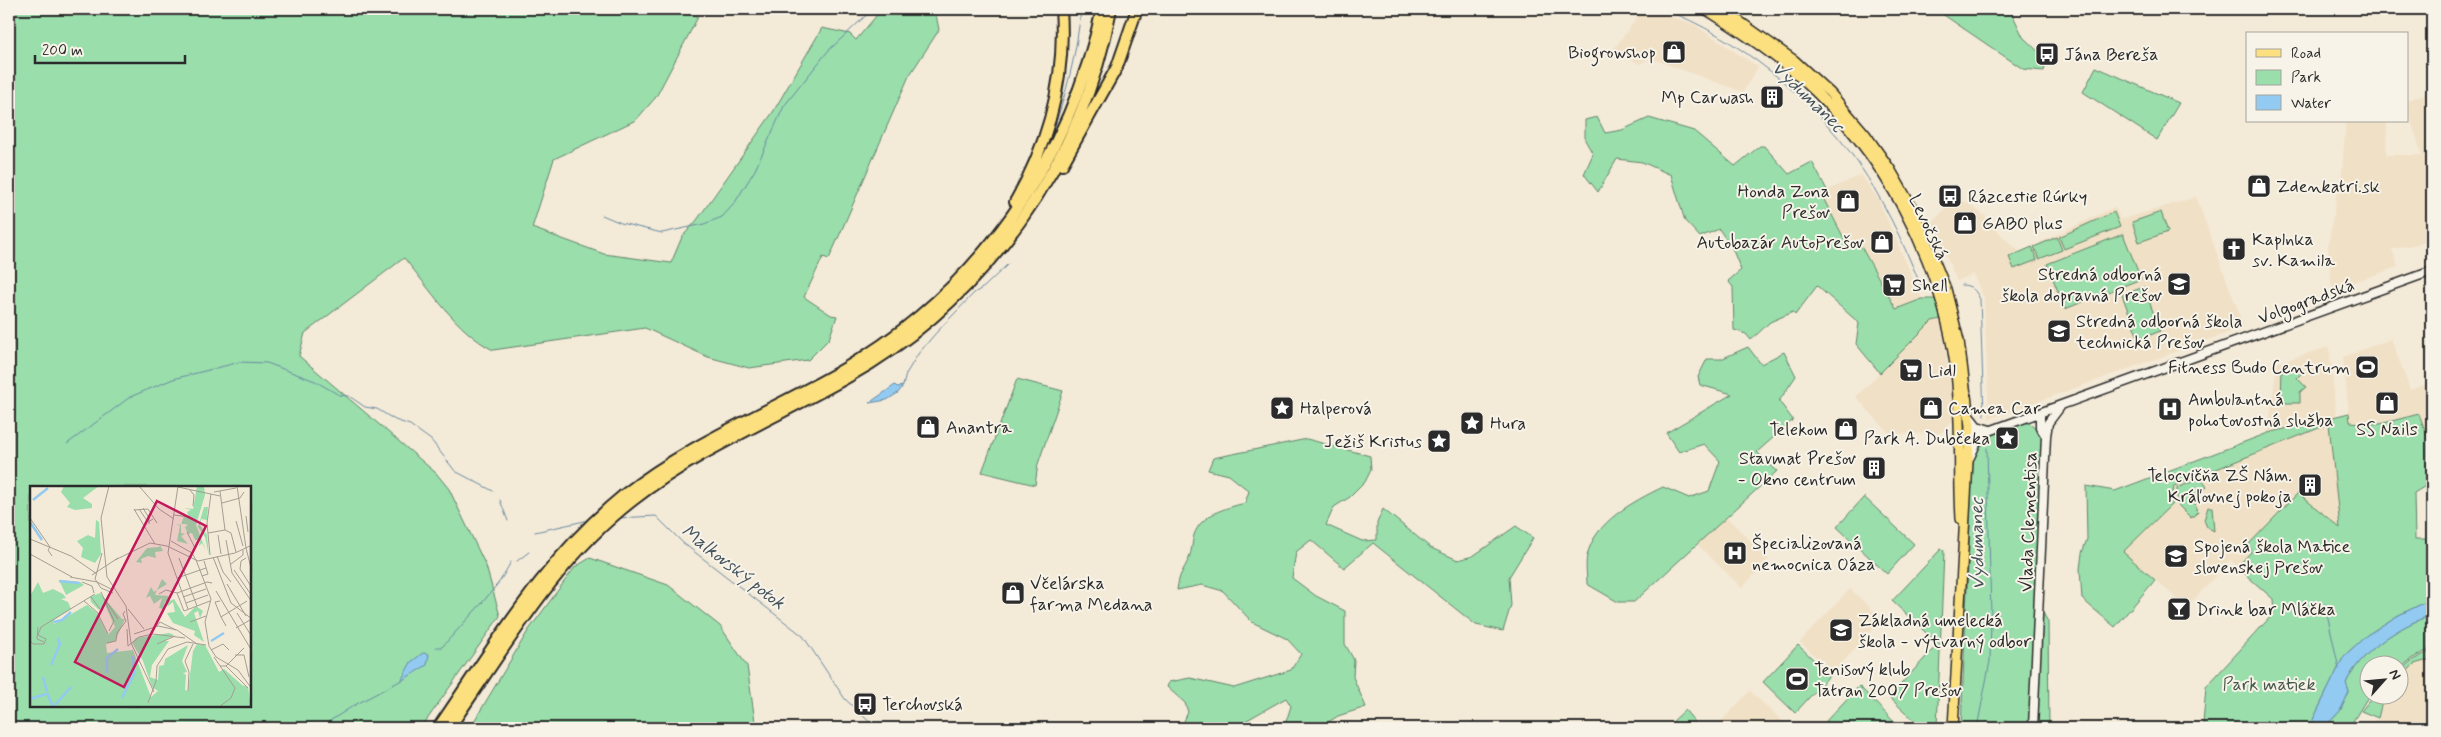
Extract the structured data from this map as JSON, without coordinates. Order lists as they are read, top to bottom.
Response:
{
  "streets": {
    "main road": ["Levočská"],
    "street": ["Volgogradská", "Vlada Clementisa"]
  },
  "crossings": [
    ["Levočská", "Volgogradská"],
    ["Volgogradská", "Vlada Clementisa"]
  ],
  "water": ["Vydumanec", "Malkovský potok"],
  "parks": ["Park matiek"],
  "places": {
    "shop": [
      "Biogrowshop",
      "Zdenkatri.sk",
      "Honda Zona Prešov",
      "GABO plus",
      "Autobazár AutoPrešov",
      "SS Nails",
      "Camea Car",
      "Anantra",
      "Telekom",
      "Včelárska farma Medana"
    ],
    "bus stop": ["Jána Bereša", "Rázcestie Rúrky", "Terchovská"],
    "building": ["Mp Carwash", "Stavmat Prešov - Okno centrum", "Telocvičňa ZŠ Nám. Kráľovnej pokoja"],
    "church": ["Kaplnka sv. Kamila"],
    "school or university": [
      "Stredná odborná škola dopravná Prešov",
      "Stredná odborná škola technická Prešov",
      "Spojená škola Matice slovenskej Prešov",
      "Základná umelecká škola - výtvarný odbor"
    ],
    "supermarket": ["Shell", "Lidl"],
    "sports": ["Fitness Budo Centrum", "Tenisový klub Tatran 2007 Prešov"],
    "place": [
      "Halperová",
      "Hura",
      "Park A. Dubčeka",
      "Ježiš Kristus"
    ],
    "hospital": ["Ambulantná pohotovostná služba", "Špecializovaná nemocnica Oáza"],
    "bar": ["Drink bar Mláčka"]
  },
  "legend": ["Road", "Park", "Water"],
  "scale_bar": "200 m",
  "north": "top right"
}
